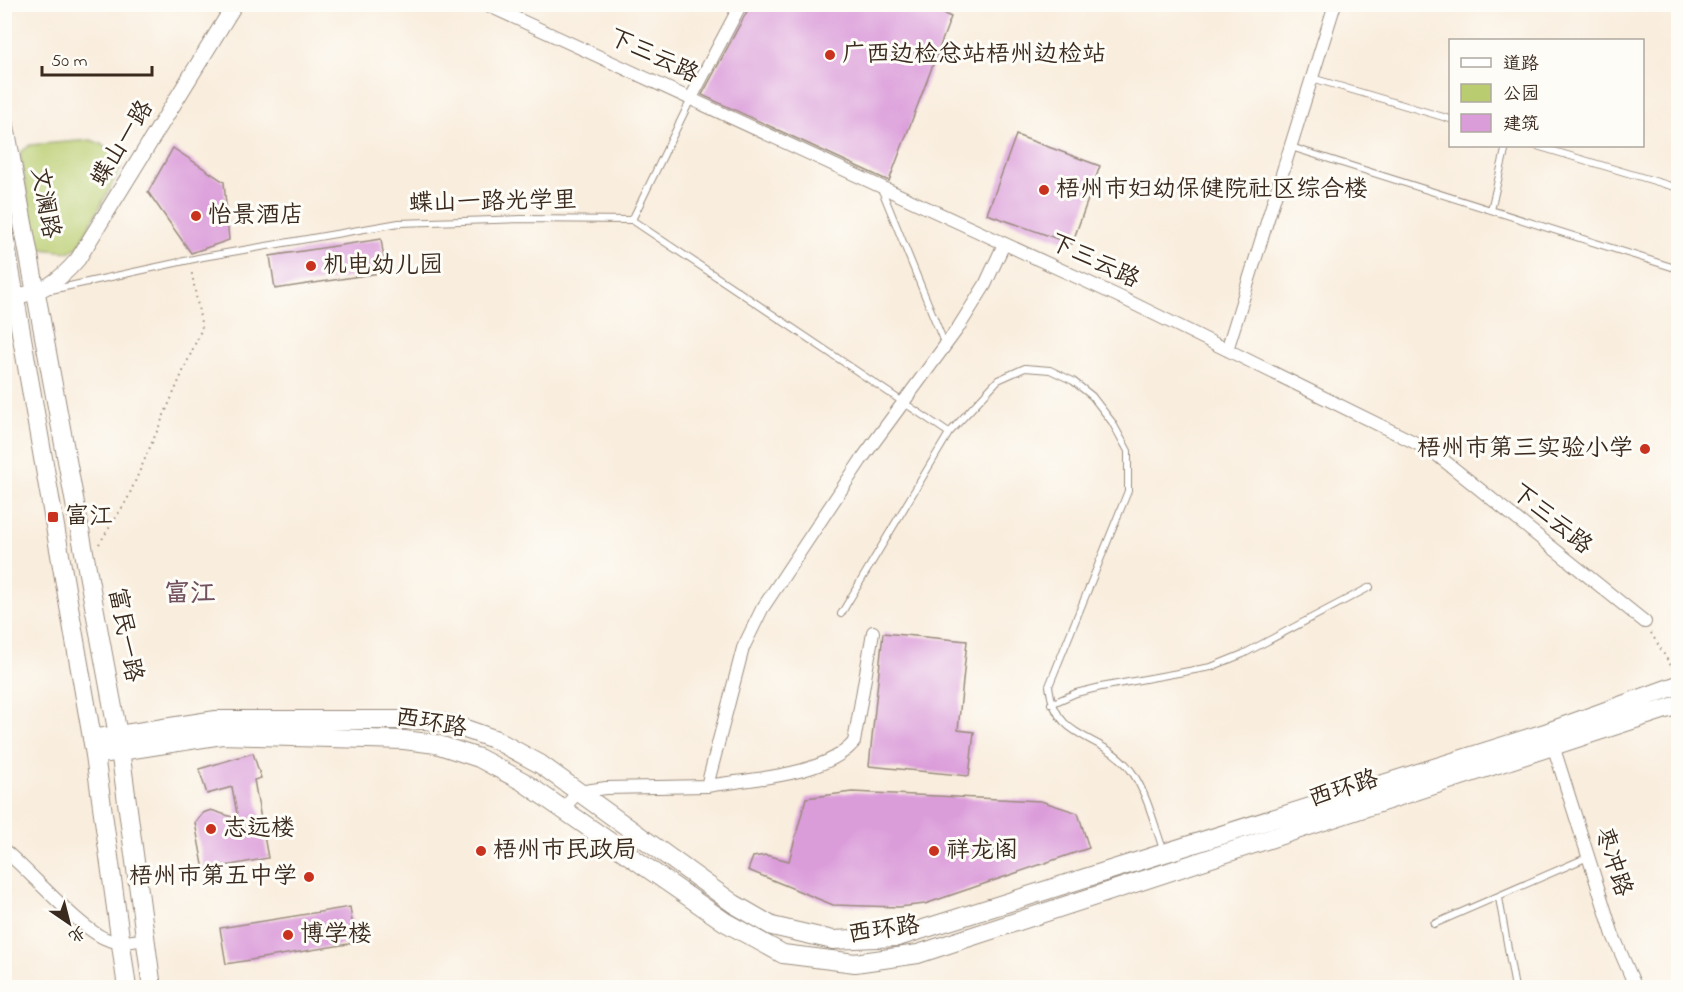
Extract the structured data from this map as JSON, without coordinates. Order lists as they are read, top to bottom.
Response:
{
  "streets": {
    "main road": ["文澜路", "富民一路", "西环路"],
    "street": ["下三云路", "蝶山一路", "枣冲路"],
    "lane": ["蝶山一路光学里"]
  },
  "crossings": [
    ["蝶山一路", "文澜路"],
    ["蝶山一路", "蝶山一路光学里"],
    ["蝶山一路", "富民一路"],
    ["文澜路", "蝶山一路光学里"],
    ["文澜路", "富民一路"],
    ["蝶山一路光学里", "富民一路"],
    ["富民一路", "西环路"],
    ["西环路", "枣冲路"]
  ],
  "districts": ["富江"],
  "places": {
    "other": [
      "广西边检总站梧州边检站",
      "梧州市妇幼保健院社区综合楼",
      "怡景酒店",
      "机电幼儿园",
      "梧州市第三实验小学",
      "志远楼",
      "梧州市民政局",
      "祥龙阁",
      "梧州市第五中学",
      "博学楼"
    ],
    "transit": ["富江"]
  },
  "legend": ["道路", "公园", "建筑"],
  "scale_bar": "50 m",
  "north": "bottom right"
}
